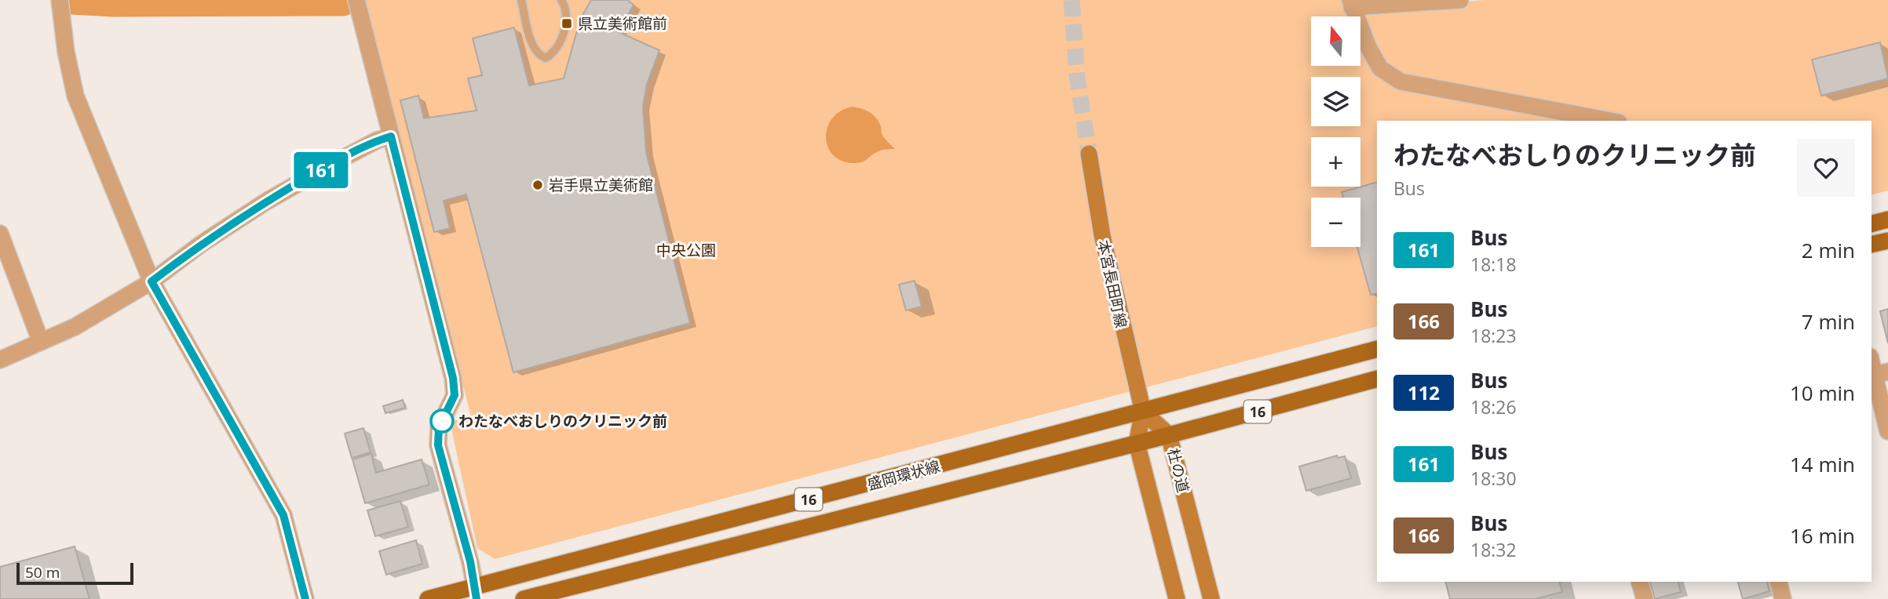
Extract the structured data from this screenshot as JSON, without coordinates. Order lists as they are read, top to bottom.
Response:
{
  "streets": {
    "main road": [
      "本宮長田町線",
      "16",
      "杜の道",
      "盛岡環状線"
    ]
  },
  "crossings": [
    ["本宮長田町線", "杜の道"],
    ["本宮長田町線", "盛岡環状線"],
    ["杜の道", "盛岡環状線"]
  ],
  "parks": ["中央公園"],
  "places": {
    "transit": ["県立美術館前"],
    "other": ["岩手県立美術館", "わたなべおしりのクリニック前"]
  },
  "lines": ["bus line 161"],
  "scale_bar": "50 m",
  "north": "top",
  "page": {
    "on_map": "161",
    "map_buttons": ["+", "−"],
    "heading": ["わたなべおしりのクリニック前", "Bus"],
    "list": [
      {
        "mark": "161",
        "name": "Bus",
        "note": "18:18",
        "value": "2 min"
      },
      {
        "mark": "166",
        "name": "Bus",
        "note": "18:23",
        "value": "7 min"
      },
      {
        "mark": "112",
        "name": "Bus",
        "note": "18:26",
        "value": "10 min"
      },
      {
        "mark": "161",
        "name": "Bus",
        "note": "18:30",
        "value": "14 min"
      },
      {
        "mark": "166",
        "name": "Bus",
        "note": "18:32",
        "value": "16 min"
      }
    ],
    "scale": "50 m"
  }
}
